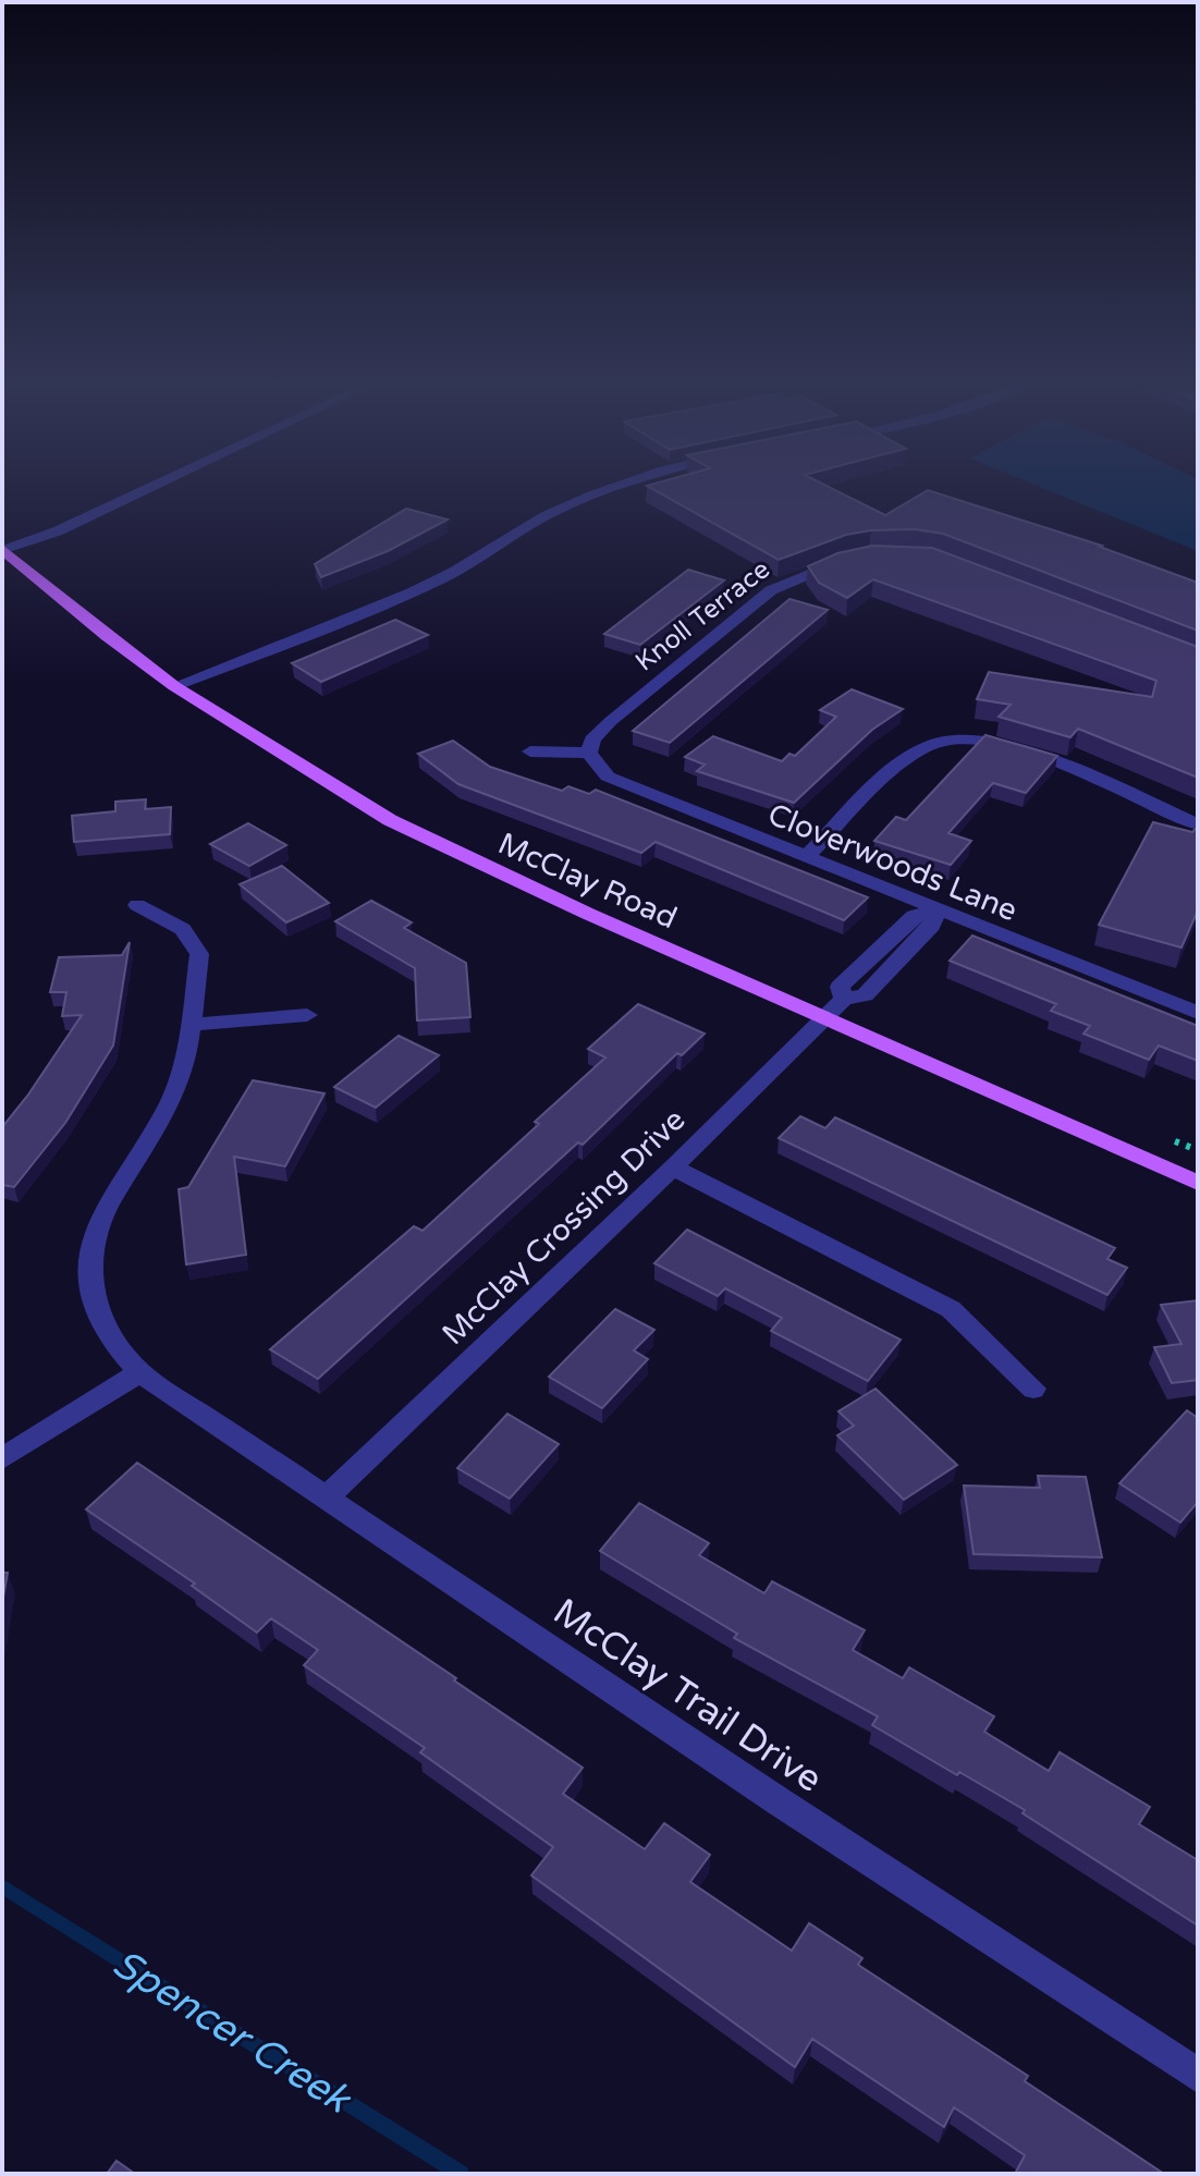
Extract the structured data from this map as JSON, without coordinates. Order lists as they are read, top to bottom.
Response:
{
  "streets": {
    "main road": ["McClay Road"],
    "street": [
      "Knoll Terrace",
      "Cloverwoods Lane",
      "McClay Crossing Drive",
      "McClay Trail Drive"
    ]
  },
  "crossings": [
    ["Knoll Terrace", "Cloverwoods Lane"],
    ["Cloverwoods Lane", "McClay Crossing Drive"],
    ["McClay Road", "McClay Crossing Drive"],
    ["McClay Crossing Drive", "McClay Trail Drive"]
  ],
  "water": ["Spencer Creek"]
}
